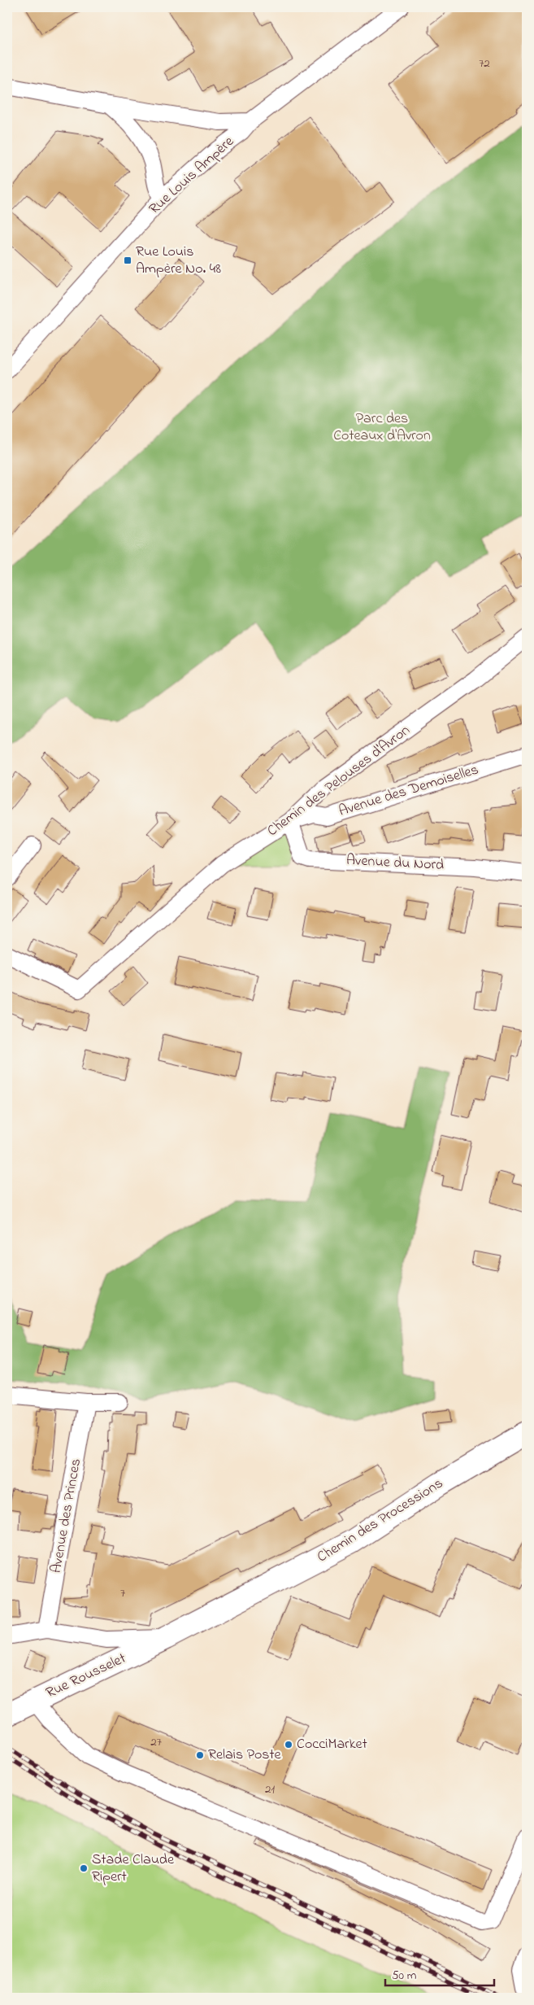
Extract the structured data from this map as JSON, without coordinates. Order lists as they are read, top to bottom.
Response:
{
  "streets": {
    "street": [
      "Rue Louis Ampère",
      "Chemin des Pelouses d'Avron",
      "Avenue des Demoiselles",
      "Avenue du Nord",
      "Avenue des Princes",
      "Chemin des Processions",
      "Rue Rousselet"
    ]
  },
  "crossings": [
    ["Chemin des Pelouses d'Avron", "Avenue des Demoiselles"],
    ["Chemin des Pelouses d'Avron", "Avenue du Nord"],
    ["Avenue des Demoiselles", "Avenue du Nord"],
    ["Chemin des Processions", "Rue Rousselet"]
  ],
  "parks": ["Parc des Coteaux d'Avron"],
  "places": {
    "transit": ["Rue Louis Ampère No. 48"],
    "other": ["CocciMarket", "Relais Poste", "Stade Claude Ripert"]
  },
  "house_numbers": [
    "72",
    "7",
    "27",
    "21"
  ],
  "scale_bar": "50 m"
}
